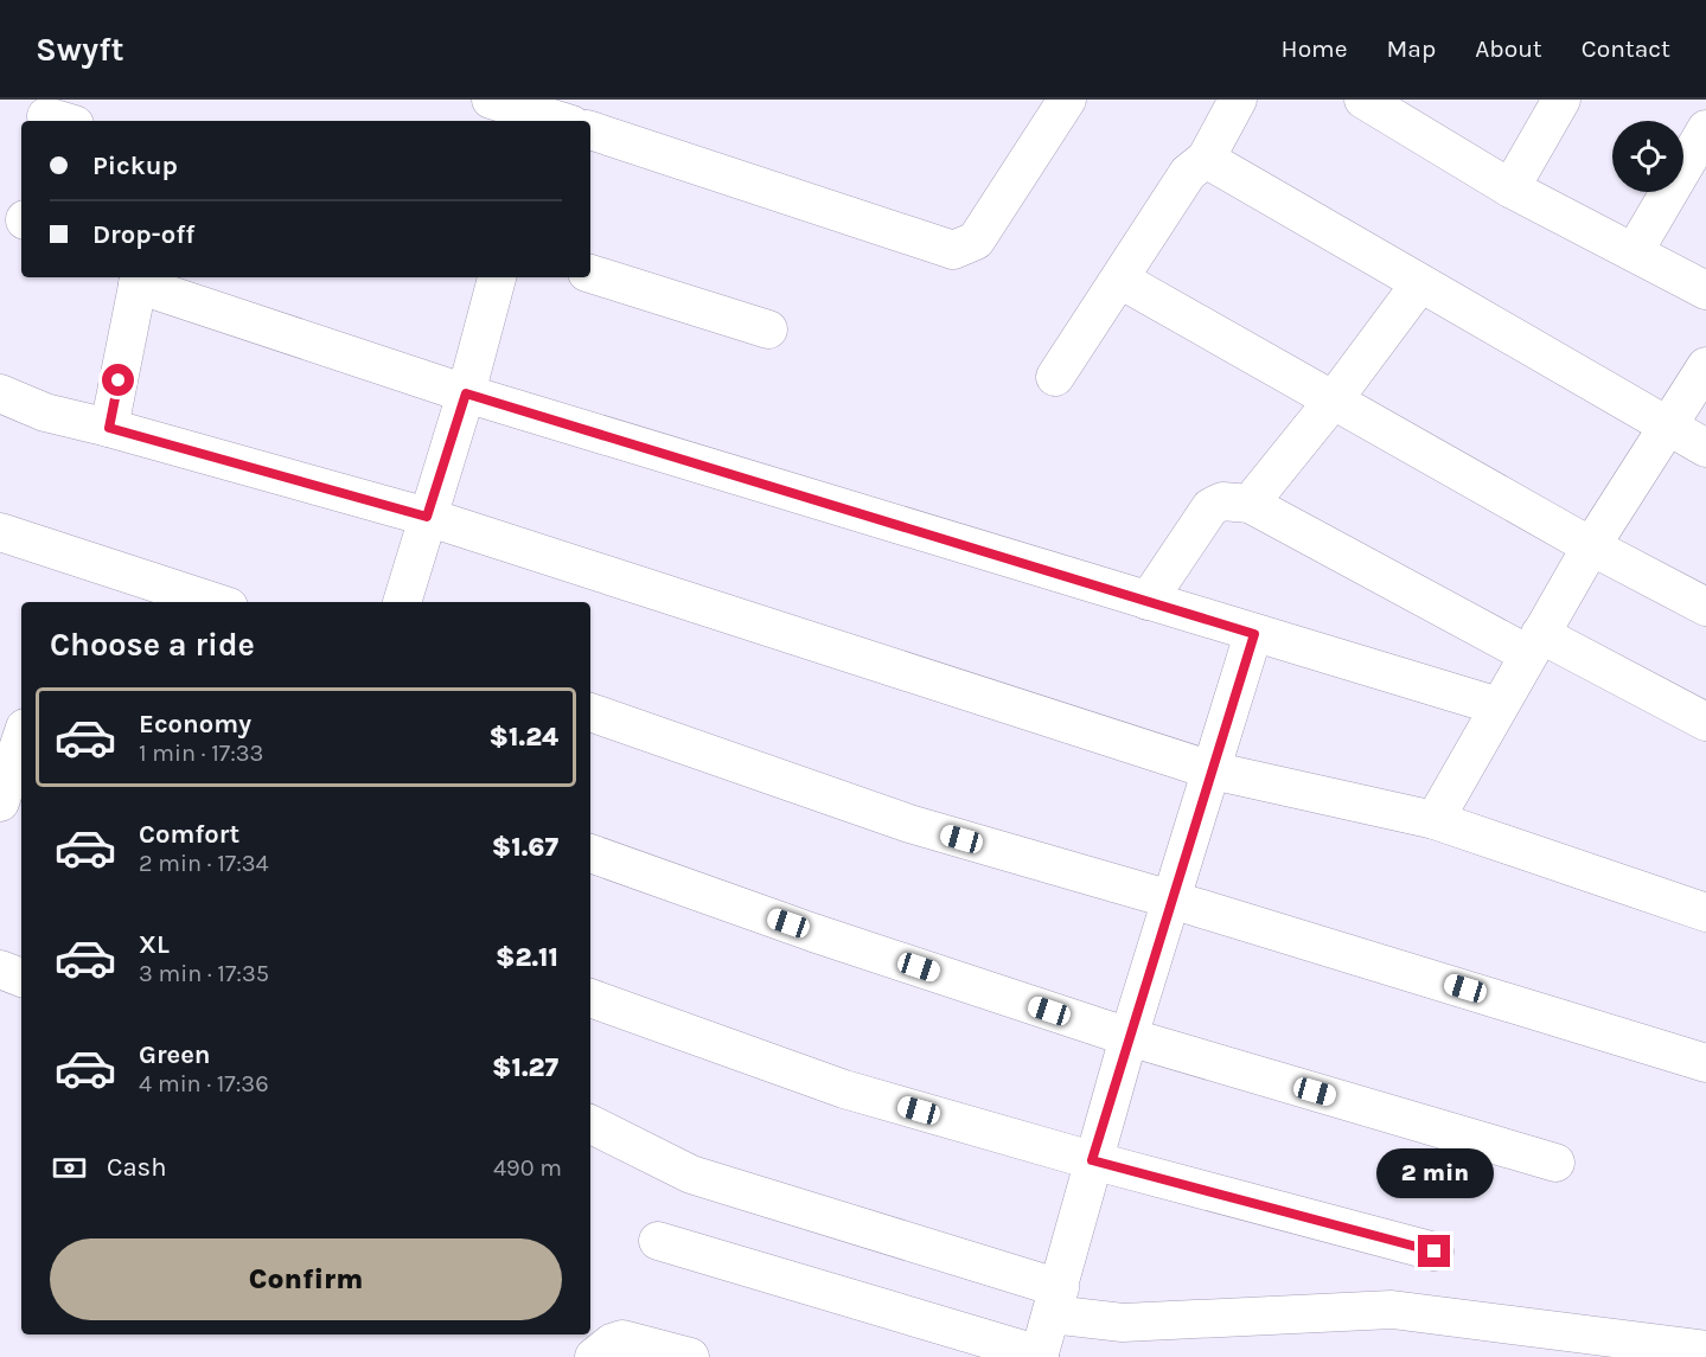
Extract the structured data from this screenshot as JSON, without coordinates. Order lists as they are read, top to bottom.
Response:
{
  "page": {
    "header": "Swyft",
    "nav": [
      "Home",
      "Map",
      "About",
      "Contact"
    ],
    "banner": ["Pickup", "Drop-off"],
    "heading": "Choose a ride",
    "list": [
      {
        "name": "Economy",
        "note": "1 min · 17:33",
        "value": "$1.24"
      },
      {
        "name": "Comfort",
        "note": "2 min · 17:34",
        "value": "$1.67"
      },
      {
        "name": "XL",
        "note": "3 min · 17:35",
        "value": "$2.11"
      },
      {
        "name": "Green",
        "note": "4 min · 17:36",
        "value": "$1.27"
      }
    ],
    "pay": ["Cash", "490 m"],
    "bubble": "2 min",
    "buttons": "Confirm"
  }
}
